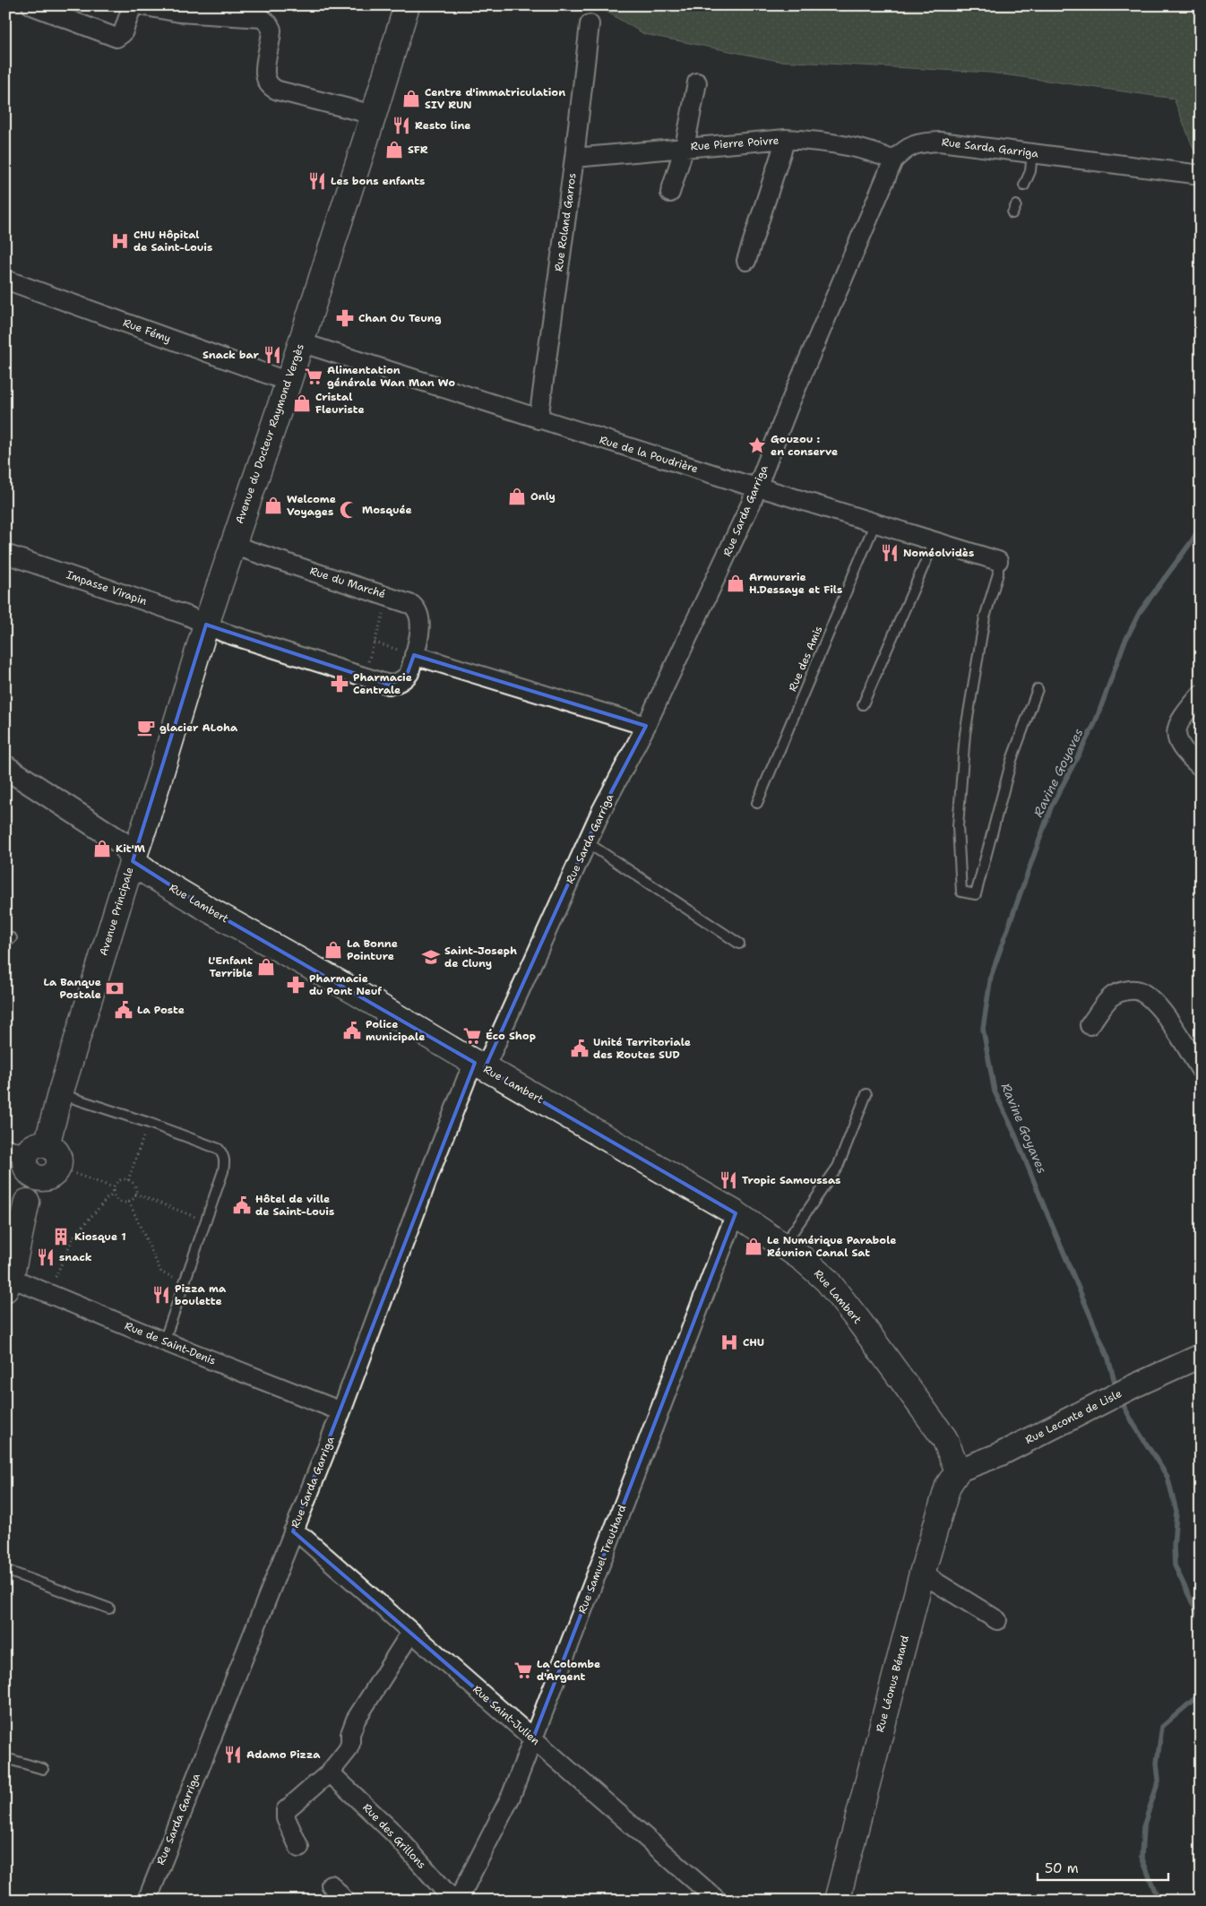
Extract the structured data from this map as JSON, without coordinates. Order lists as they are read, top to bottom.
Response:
{
  "streets": {
    "main road": [
      "Avenue du Docteur Raymond Vergès",
      "Rue Lambert",
      "Avenue Principale",
      "Rue Léonus Bénard"
    ],
    "street": [
      "Rue Pierre Poivre",
      "Rue Sarda Garriga",
      "Rue Roland Garros",
      "Rue Fémy",
      "Rue de la Poudrière",
      "Rue du Marché",
      "Impasse Virapin",
      "Rue de Saint-Denis",
      "Rue Leconte de Lisle",
      "Rue Samuel Treuthard",
      "Rue Saint-Julien",
      "Rue des Grillons"
    ],
    "lane": ["Rue des Amis"]
  },
  "crossings": [
    ["Rue Pierre Poivre", "Rue Sarda Garriga"],
    ["Rue Pierre Poivre", "Rue Roland Garros"],
    ["Rue Sarda Garriga", "Rue de la Poudrière"],
    ["Rue Sarda Garriga", "Rue Lambert"],
    ["Rue Sarda Garriga", "Rue de Saint-Denis"],
    ["Rue Sarda Garriga", "Rue Saint-Julien"],
    ["Rue Roland Garros", "Rue de la Poudrière"],
    ["Rue Fémy", "Avenue du Docteur Raymond Vergès"],
    ["Avenue du Docteur Raymond Vergès", "Rue de la Poudrière"],
    ["Avenue du Docteur Raymond Vergès", "Rue du Marché"],
    ["Avenue du Docteur Raymond Vergès", "Impasse Virapin"],
    ["Avenue du Docteur Raymond Vergès", "Rue Lambert"],
    ["Avenue du Docteur Raymond Vergès", "Avenue Principale"],
    ["Rue de la Poudrière", "Rue des Amis"],
    ["Rue du Marché", "Impasse Virapin"],
    ["Rue Lambert", "Avenue Principale"],
    ["Rue Lambert", "Rue Leconte de Lisle"],
    ["Rue Lambert", "Rue Samuel Treuthard"],
    ["Rue Lambert", "Rue Léonus Bénard"],
    ["Rue Leconte de Lisle", "Rue Léonus Bénard"],
    ["Rue Samuel Treuthard", "Rue Saint-Julien"],
    ["Rue Samuel Treuthard", "Rue des Grillons"]
  ],
  "water": ["Ravine Goyaves"],
  "places": {
    "shop": [
      "Centre d'immatriculation SIV RUN",
      "SFR",
      "Cristal Fleuriste",
      "Only",
      "Welcome Voyages",
      "Armurerie H.Dessaye et Fils",
      "Kit'M",
      "La Bonne Pointure",
      "L'Enfant Terrible",
      "Le Numérique Parabole Réunion Canal Sat"
    ],
    "restaurant": [
      "Resto line",
      "Les bons enfants",
      "Snack bar",
      "Noméolvidès",
      "Tropic Samoussas",
      "snack",
      "Pizza ma boulette",
      "Adamo Pizza"
    ],
    "hospital": ["CHU Hôpital de Saint-Louis", "CHU"],
    "pharmacy": ["Chan Ou Teung", "Pharmacie Centrale", "Pharmacie du Pont Neuf"],
    "supermarket": ["Alimentation générale Wan Man Wo", "Éco Shop", "La Colombe d'Argent"],
    "place": ["Gouzou : en conserve"],
    "mosque": ["Mosquée"],
    "cafe": ["glacier ALoha"],
    "school or university": ["Saint-Joseph de Cluny"],
    "bank": ["La Banque Postale"],
    "public building": [
      "La Poste",
      "Police municipale",
      "Unité Territoriale des Routes SUD",
      "Hôtel de ville de Saint-Louis"
    ],
    "building": ["Kiosque 1"]
  },
  "scale_bar": "50 m"
}
